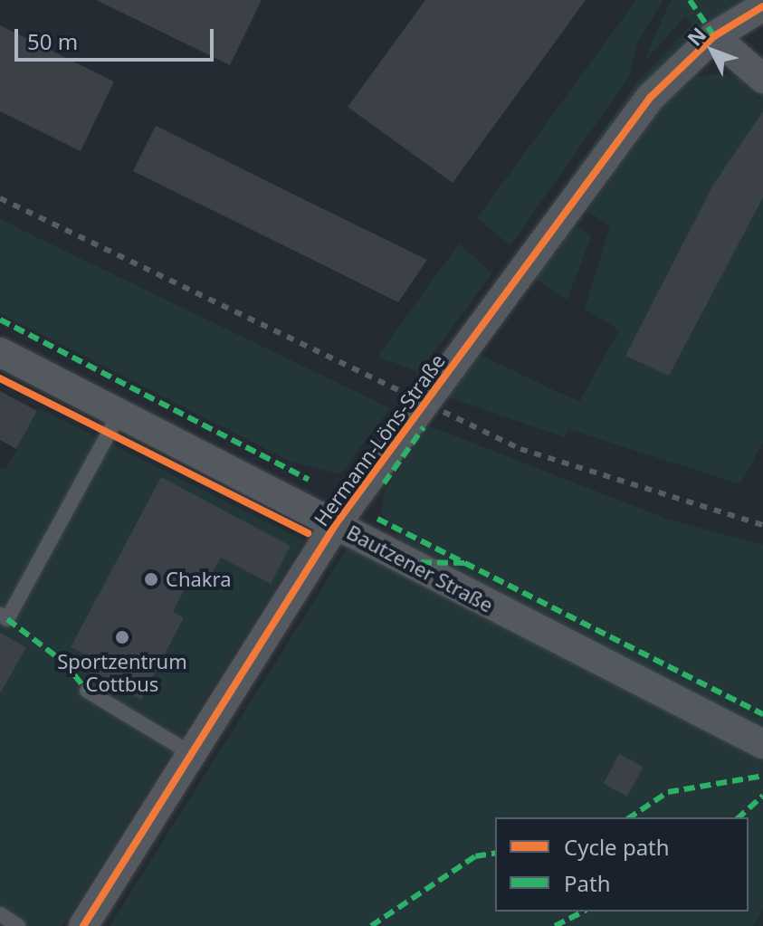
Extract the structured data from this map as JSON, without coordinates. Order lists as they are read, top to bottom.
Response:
{
  "streets": {
    "street": ["Hermann-Löns-Straße", "Bautzener Straße"]
  },
  "crossings": [
    ["Hermann-Löns-Straße", "Bautzener Straße"]
  ],
  "places": ["Chakra", "Sportzentrum Cottbus"],
  "legend": ["Cycle path", "Path"],
  "scale_bar": "50 m",
  "north": "top left"
}
